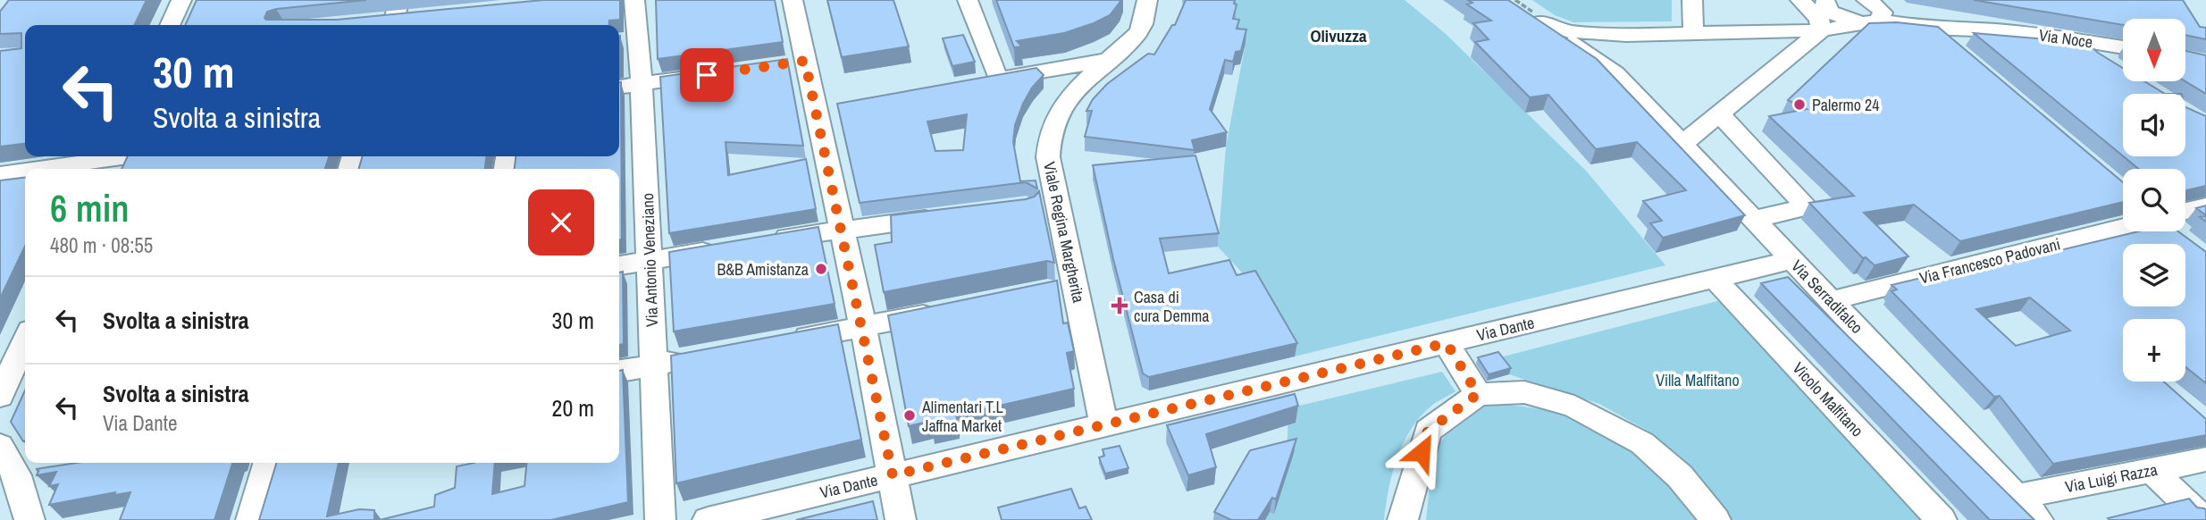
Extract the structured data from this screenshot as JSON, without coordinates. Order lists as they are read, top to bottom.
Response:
{
  "streets": {
    "street": [
      "Via Noce",
      "Viale Regina Margherita",
      "Via Antonio Veneziano",
      "Via Francesco Padovani",
      "Via Serradifalco",
      "Via Dante",
      "Vicolo Malfitano",
      "Via Luigi Razza"
    ]
  },
  "crossings": [
    ["Viale Regina Margherita", "Via Dante"],
    ["Via Francesco Padovani", "Via Serradifalco"],
    ["Via Serradifalco", "Via Dante"],
    ["Via Serradifalco", "Via Luigi Razza"],
    ["Via Dante", "Vicolo Malfitano"]
  ],
  "districts": ["Olivuzza"],
  "parks": ["Villa Malfitano"],
  "places": {
    "other": ["Palermo 24", "B&B Amistanza", "Alimentari T.L Jaffna Market"],
    "health": ["Casa di cura Demma"]
  },
  "north": "bottom",
  "page": {
    "map_buttons": "+",
    "turn": ["30 m", "Svolta a sinistra"],
    "heading": ["6 min", "480 m · 08:55"],
    "list": [
      {
        "name": "Svolta a sinistra",
        "value": "30 m"
      },
      {
        "name": "Svolta a sinistra",
        "note": "Via Dante",
        "value": "20 m"
      }
    ]
  }
}
